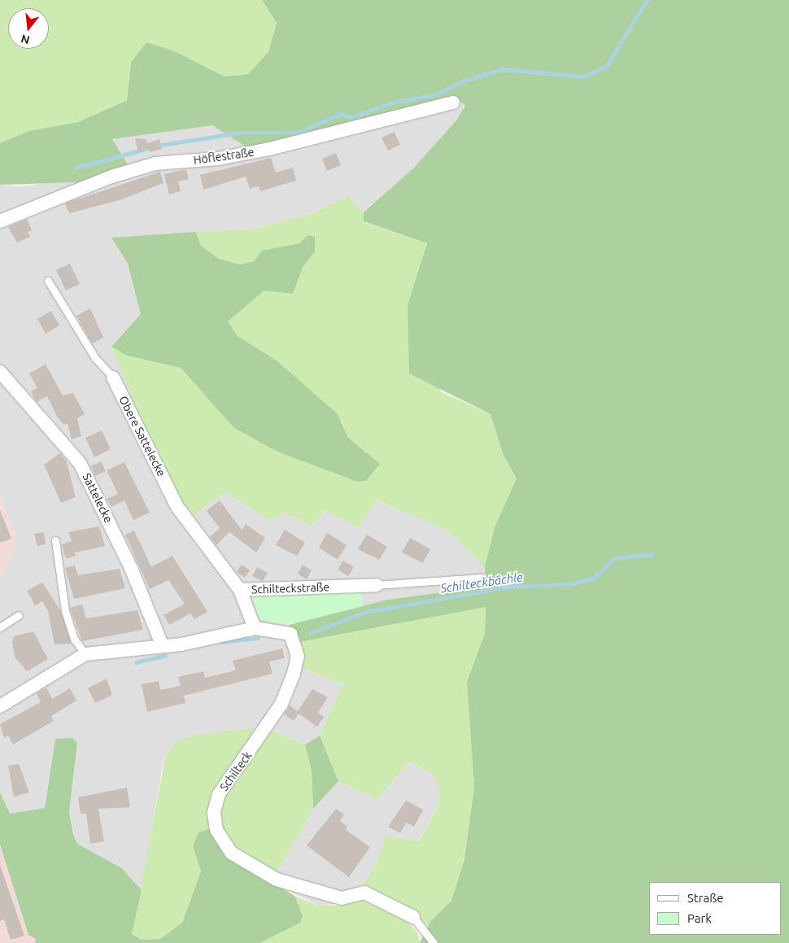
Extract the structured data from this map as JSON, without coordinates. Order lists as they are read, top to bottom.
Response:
{
  "streets": {
    "street": [
      "Höflestraße",
      "Obere Sattelecke",
      "Sattelecke",
      "Schilteckstraße",
      "Schilteck"
    ]
  },
  "crossings": [
    ["Obere Sattelecke", "Schilteckstraße"],
    ["Schilteckstraße", "Schilteck"]
  ],
  "water": ["Schilteckbächle"],
  "legend": ["Straße", "Park"],
  "north": "bottom"
}
